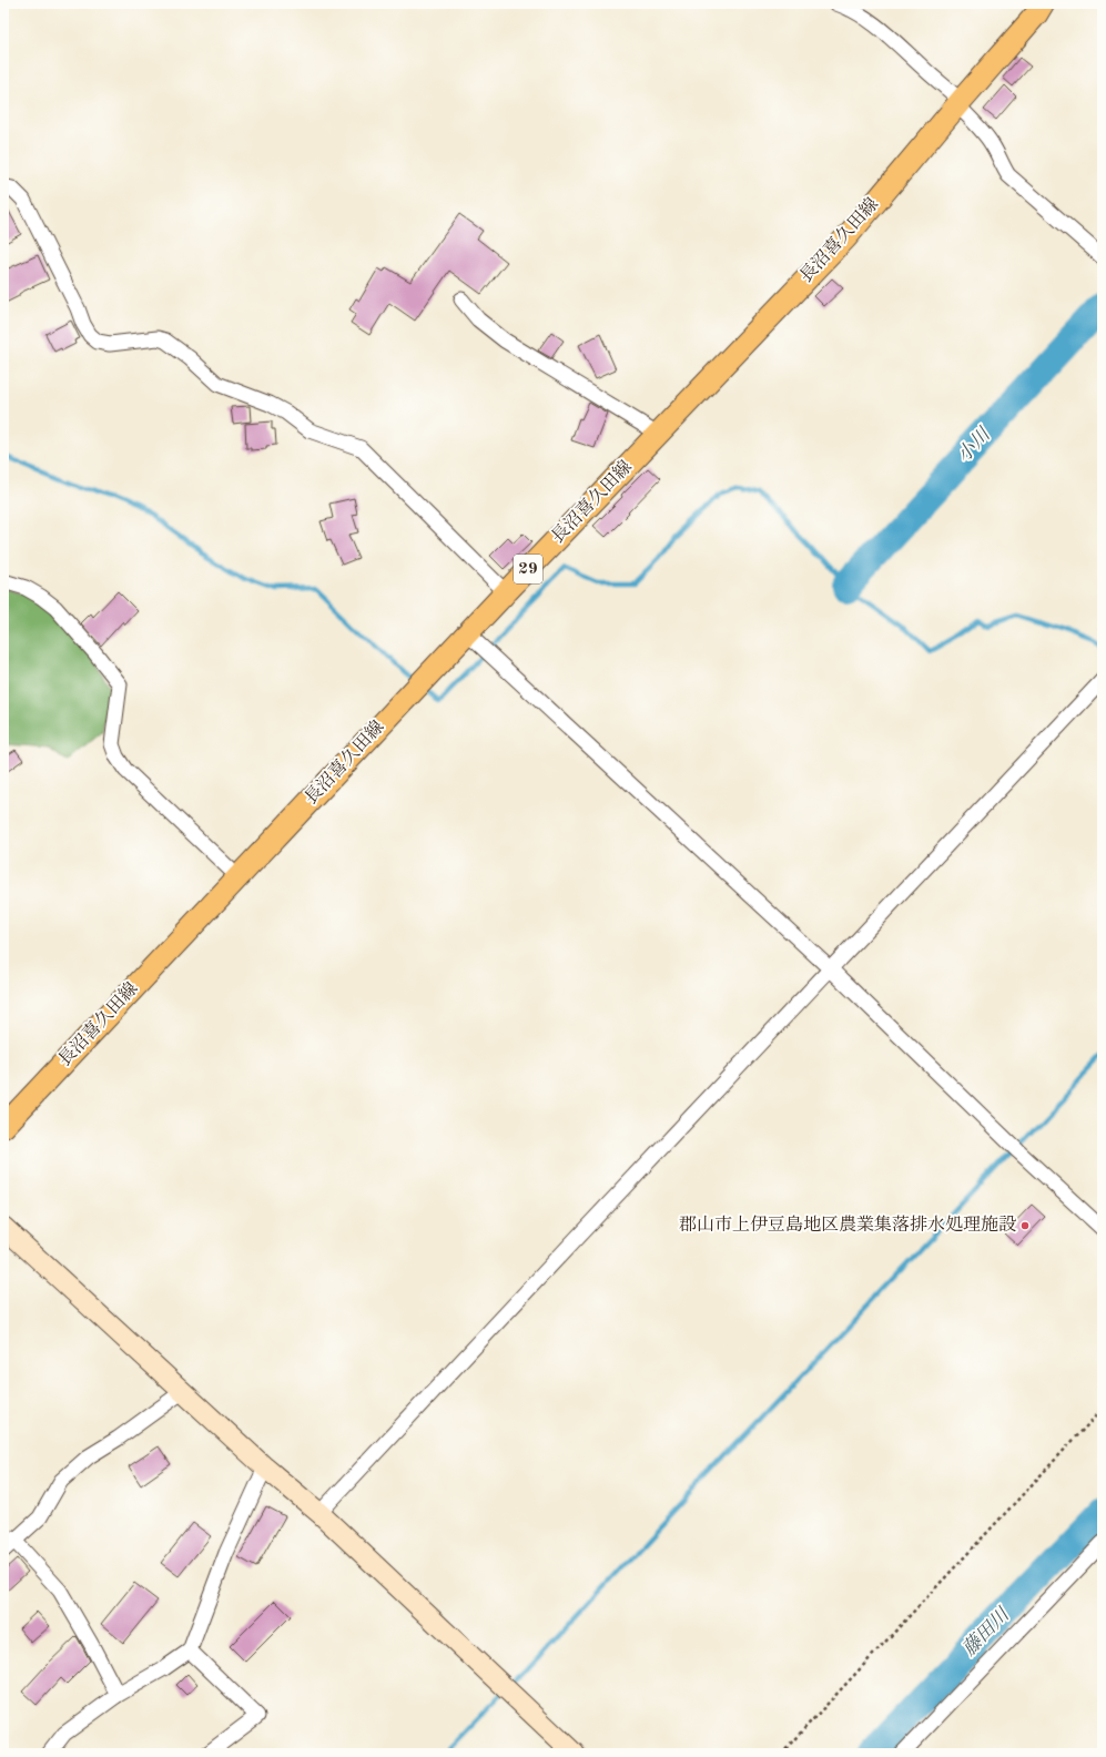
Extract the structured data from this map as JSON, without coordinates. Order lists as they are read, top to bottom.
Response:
{
  "streets": {
    "main road": ["長沼喜久田線", "29"]
  },
  "water": ["小川", "藤田川"],
  "places": ["郡山市上伊豆島地区農業集落排水処理施設"]
}
